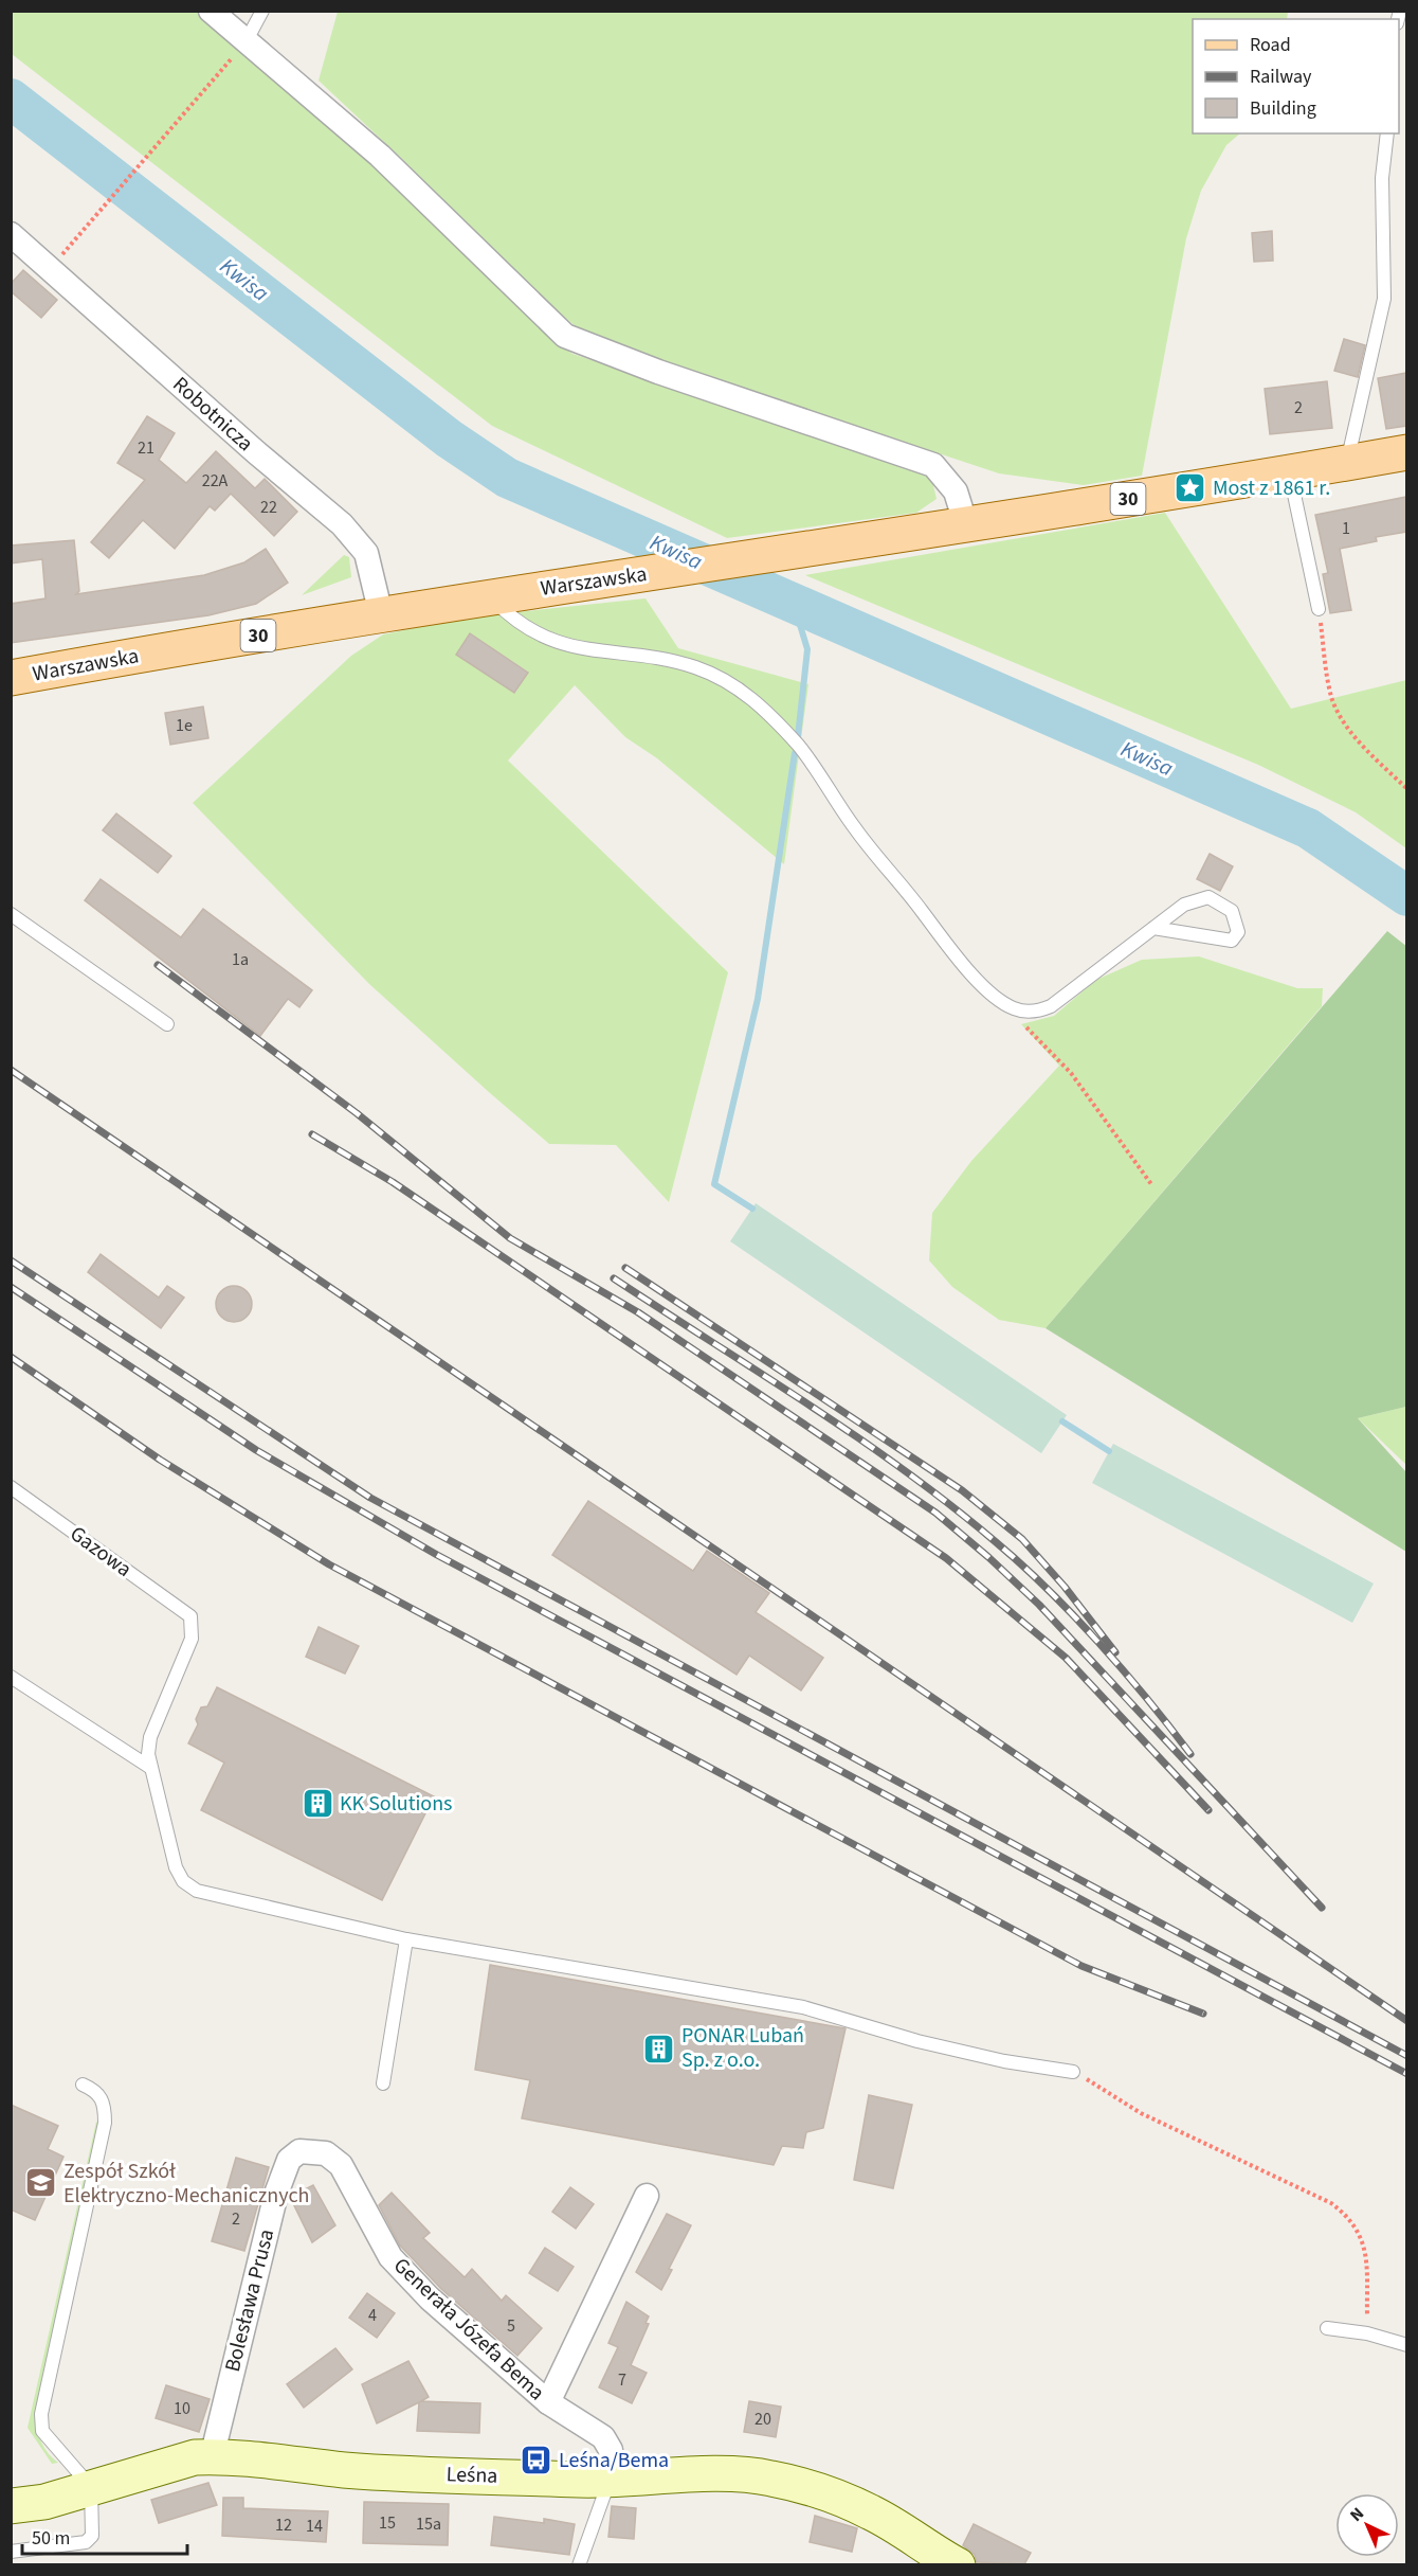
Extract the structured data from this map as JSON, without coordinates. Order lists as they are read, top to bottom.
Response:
{
  "streets": {
    "main road": ["30", "Warszawska", "Leśna"],
    "street": ["Robotnicza", "Bolesława Prusa", "Generała Józefa Bema"],
    "lane": ["Gazowa"]
  },
  "crossings": [
    ["Robotnicza", "Warszawska"],
    ["30", "Warszawska"],
    ["Bolesława Prusa", "Generała Józefa Bema"],
    ["Bolesława Prusa", "Leśna"],
    ["Generała Józefa Bema", "Leśna"]
  ],
  "water": ["Kwisa"],
  "places": {
    "place": ["Most z 1861 r."],
    "building": ["KK Solutions", "PONAR Lubań Sp. z o.o."],
    "school or university": ["Zespół Szkół Elektryczno-Mechanicznych"],
    "bus stop": ["Leśna/Bema"]
  },
  "house_numbers": [
    "2",
    "21",
    "22A",
    "22",
    "1",
    "1e",
    "1a",
    "2",
    "4",
    "5",
    "7",
    "10",
    "20",
    "15",
    "15a",
    "12",
    "14"
  ],
  "legend": ["Road", "Railway", "Building"],
  "scale_bar": "50 m",
  "north": "top left"
}
